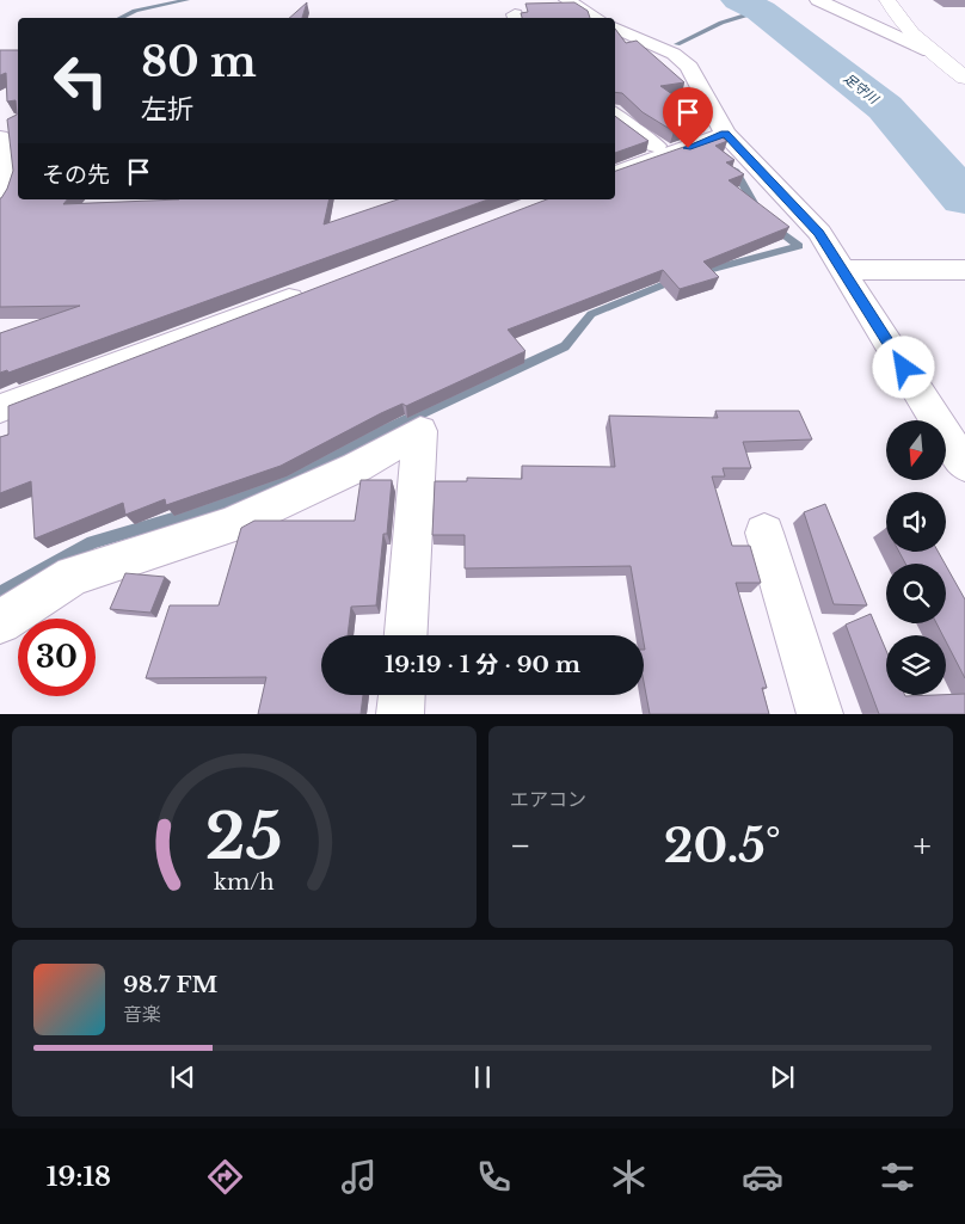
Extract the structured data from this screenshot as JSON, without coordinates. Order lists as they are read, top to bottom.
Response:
{
  "water": ["足守川"],
  "north": "bottom",
  "page": {
    "turn": ["80 m", "左折"],
    "then": "その先",
    "limit": "30",
    "trip": "19:19 · 1 分 · 90 m",
    "tile": "エアコン",
    "heat": ["−", "20.5°", "+"],
    "song": ["98.7 FM", "音楽"],
    "tabs": "19:18",
    "gauge": ["25", "km/h"]
  }
}
